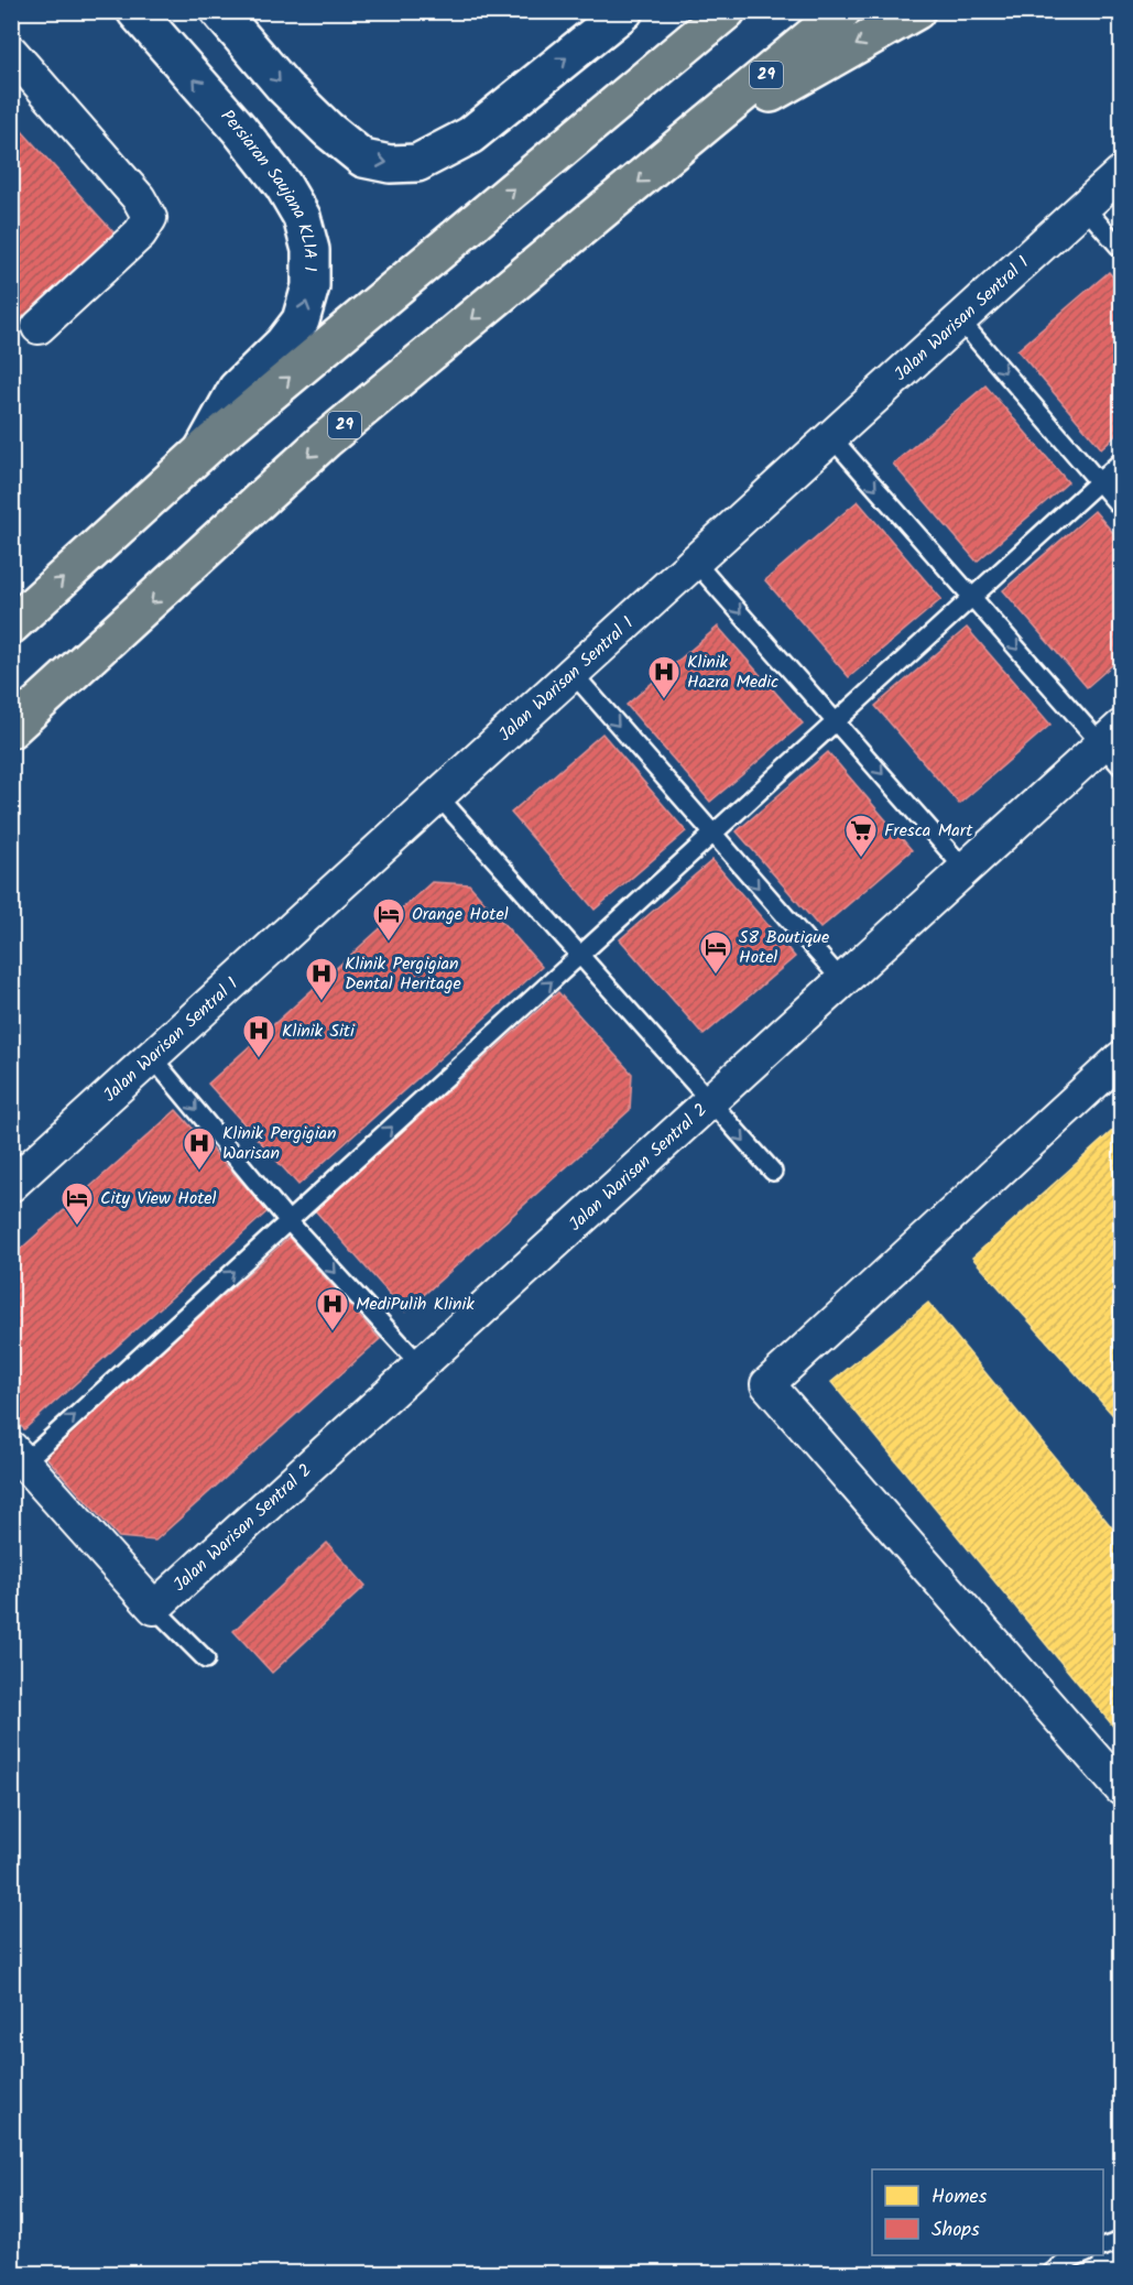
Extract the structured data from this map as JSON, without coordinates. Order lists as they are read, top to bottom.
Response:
{
  "streets": {
    "highway": ["29"],
    "street": ["Persiaran Saujana KLIA 1", "Jalan Warisan Sentral 1", "Jalan Warisan Sentral 2"]
  },
  "one_way": ["Persiaran Saujana KLIA 1"],
  "places": {
    "hospital": [
      "Klinik Hazra Medic",
      "Klinik Pergigian Dental Heritage",
      "Klinik Siti",
      "Klinik Pergigian Warisan",
      "MediPulih Klinik"
    ],
    "supermarket": ["Fresca Mart"],
    "hotel": ["Orange Hotel", "S8 Boutique Hotel", "City View Hotel"]
  },
  "legend": ["Homes", "Shops"]
}
